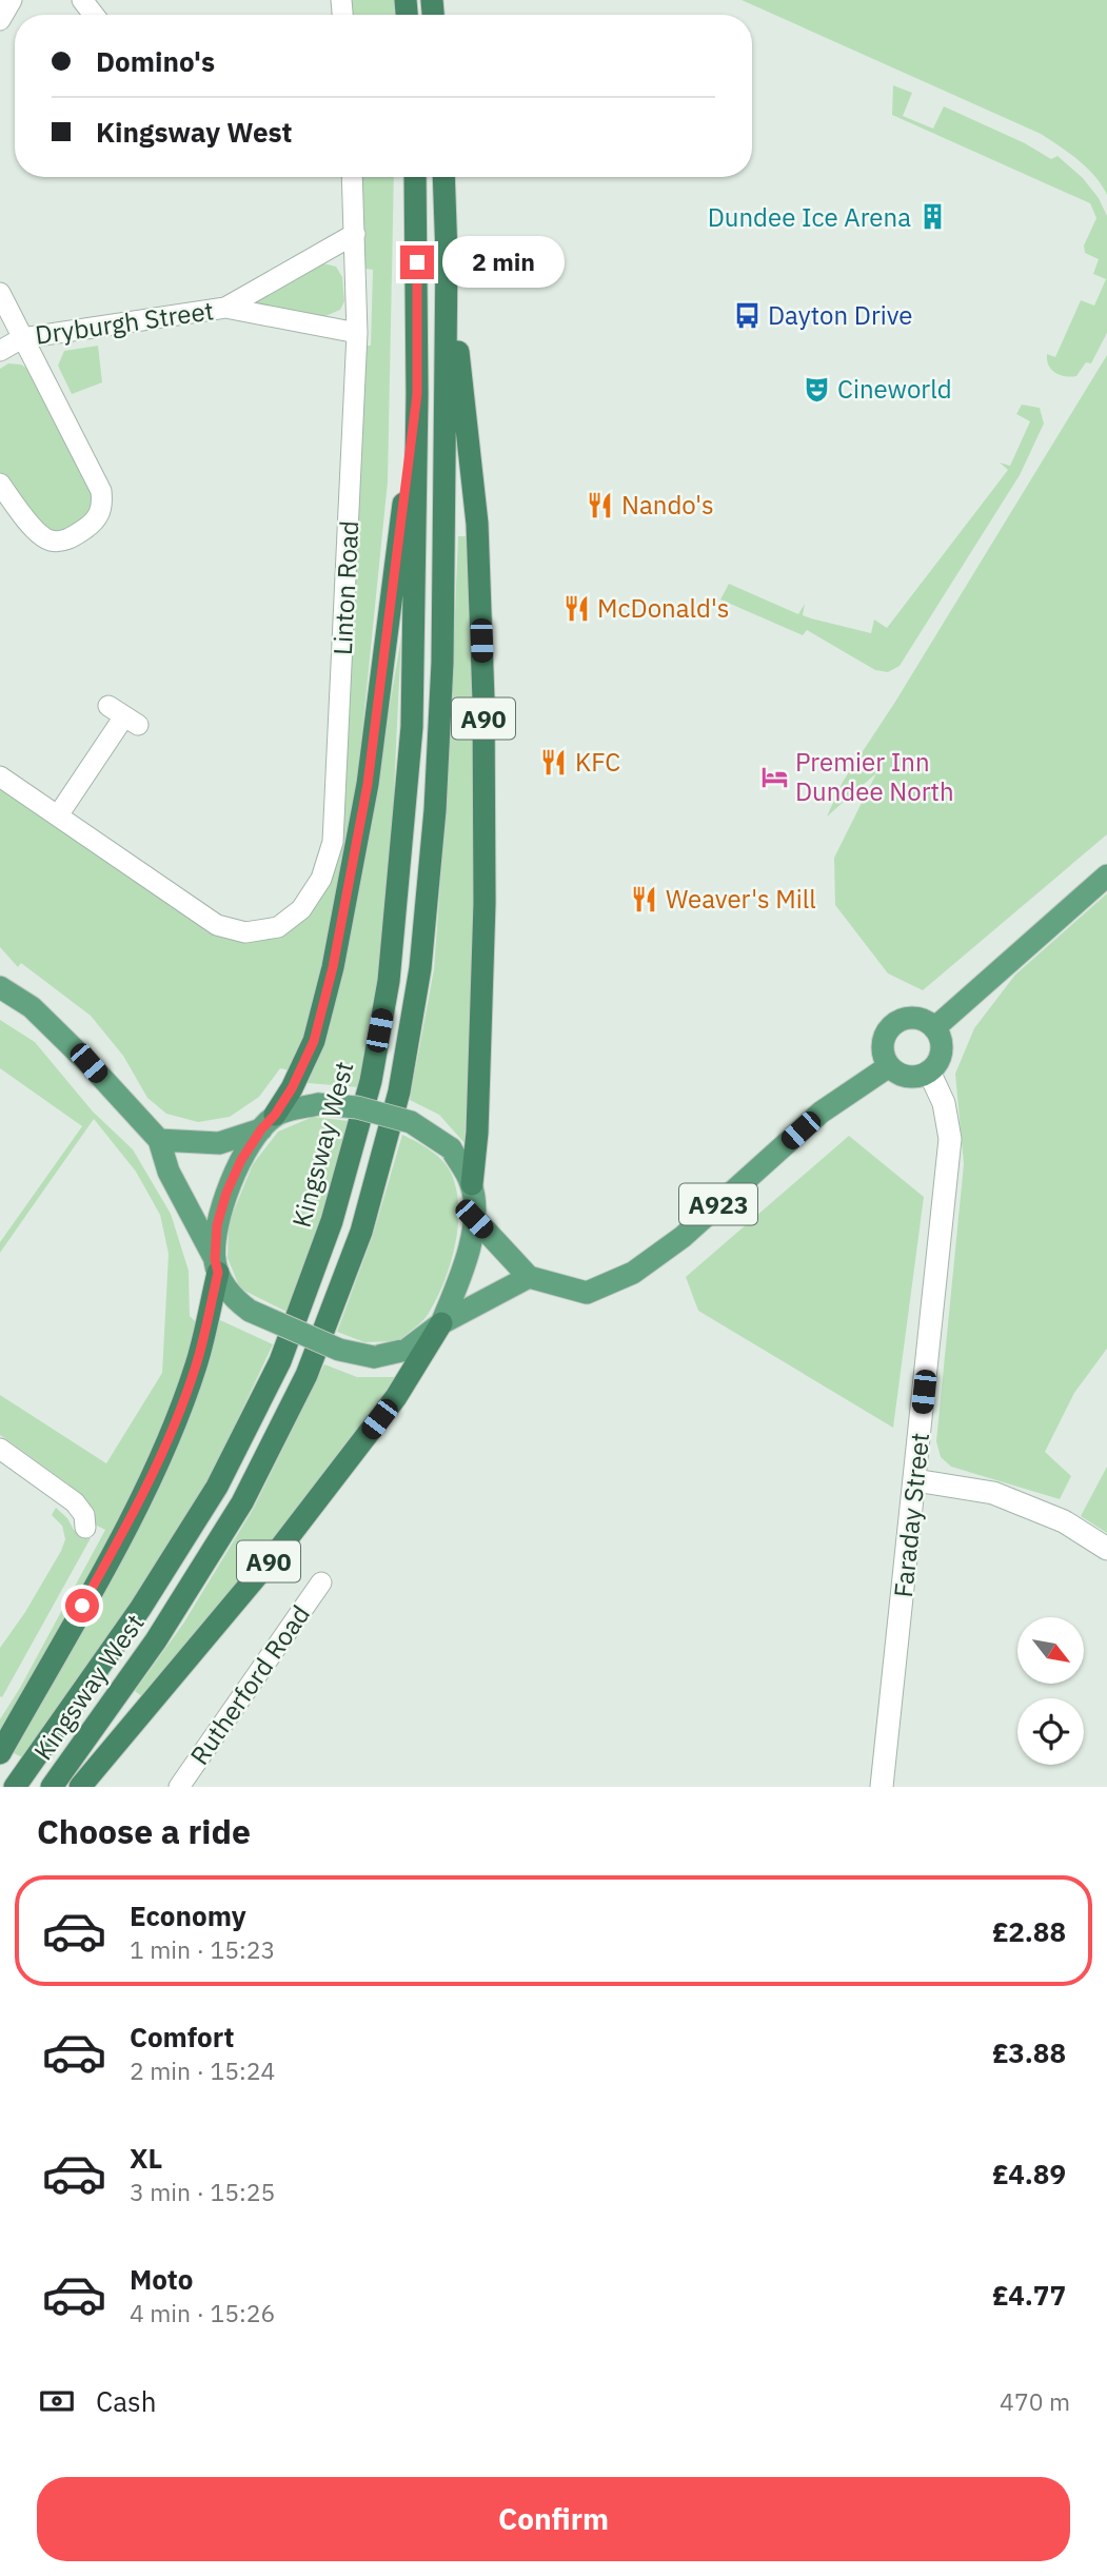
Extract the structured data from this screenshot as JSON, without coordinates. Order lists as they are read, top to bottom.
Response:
{
  "streets": {
    "highway": ["A90", "Kingsway West"],
    "main road": ["A923"],
    "street": [
      "Dryburgh Street",
      "Linton Road",
      "Faraday Street",
      "Rutherford Road"
    ]
  },
  "crossings": [
    ["Dryburgh Street", "Linton Road"],
    ["A90", "Kingsway West"],
    ["A923", "Faraday Street"]
  ],
  "places": {
    "building": ["Dundee Ice Arena"],
    "bus stop": ["Dayton Drive"],
    "theatre": ["Cineworld"],
    "restaurant": [
      "Nando's",
      "McDonald's",
      "KFC",
      "Weaver's Mill"
    ],
    "hotel": ["Premier Inn Dundee North"]
  },
  "north": "bottom right",
  "page": {
    "banner": ["Domino's", "Kingsway West"],
    "bubble": "2 min",
    "heading": "Choose a ride",
    "list": [
      {
        "name": "Economy",
        "note": "1 min · 15:23",
        "value": "£2.88"
      },
      {
        "name": "Comfort",
        "note": "2 min · 15:24",
        "value": "£3.88"
      },
      {
        "name": "XL",
        "note": "3 min · 15:25",
        "value": "£4.89"
      },
      {
        "name": "Moto",
        "note": "4 min · 15:26",
        "value": "£4.77"
      }
    ],
    "pay": ["Cash", "470 m"],
    "buttons": "Confirm"
  }
}
